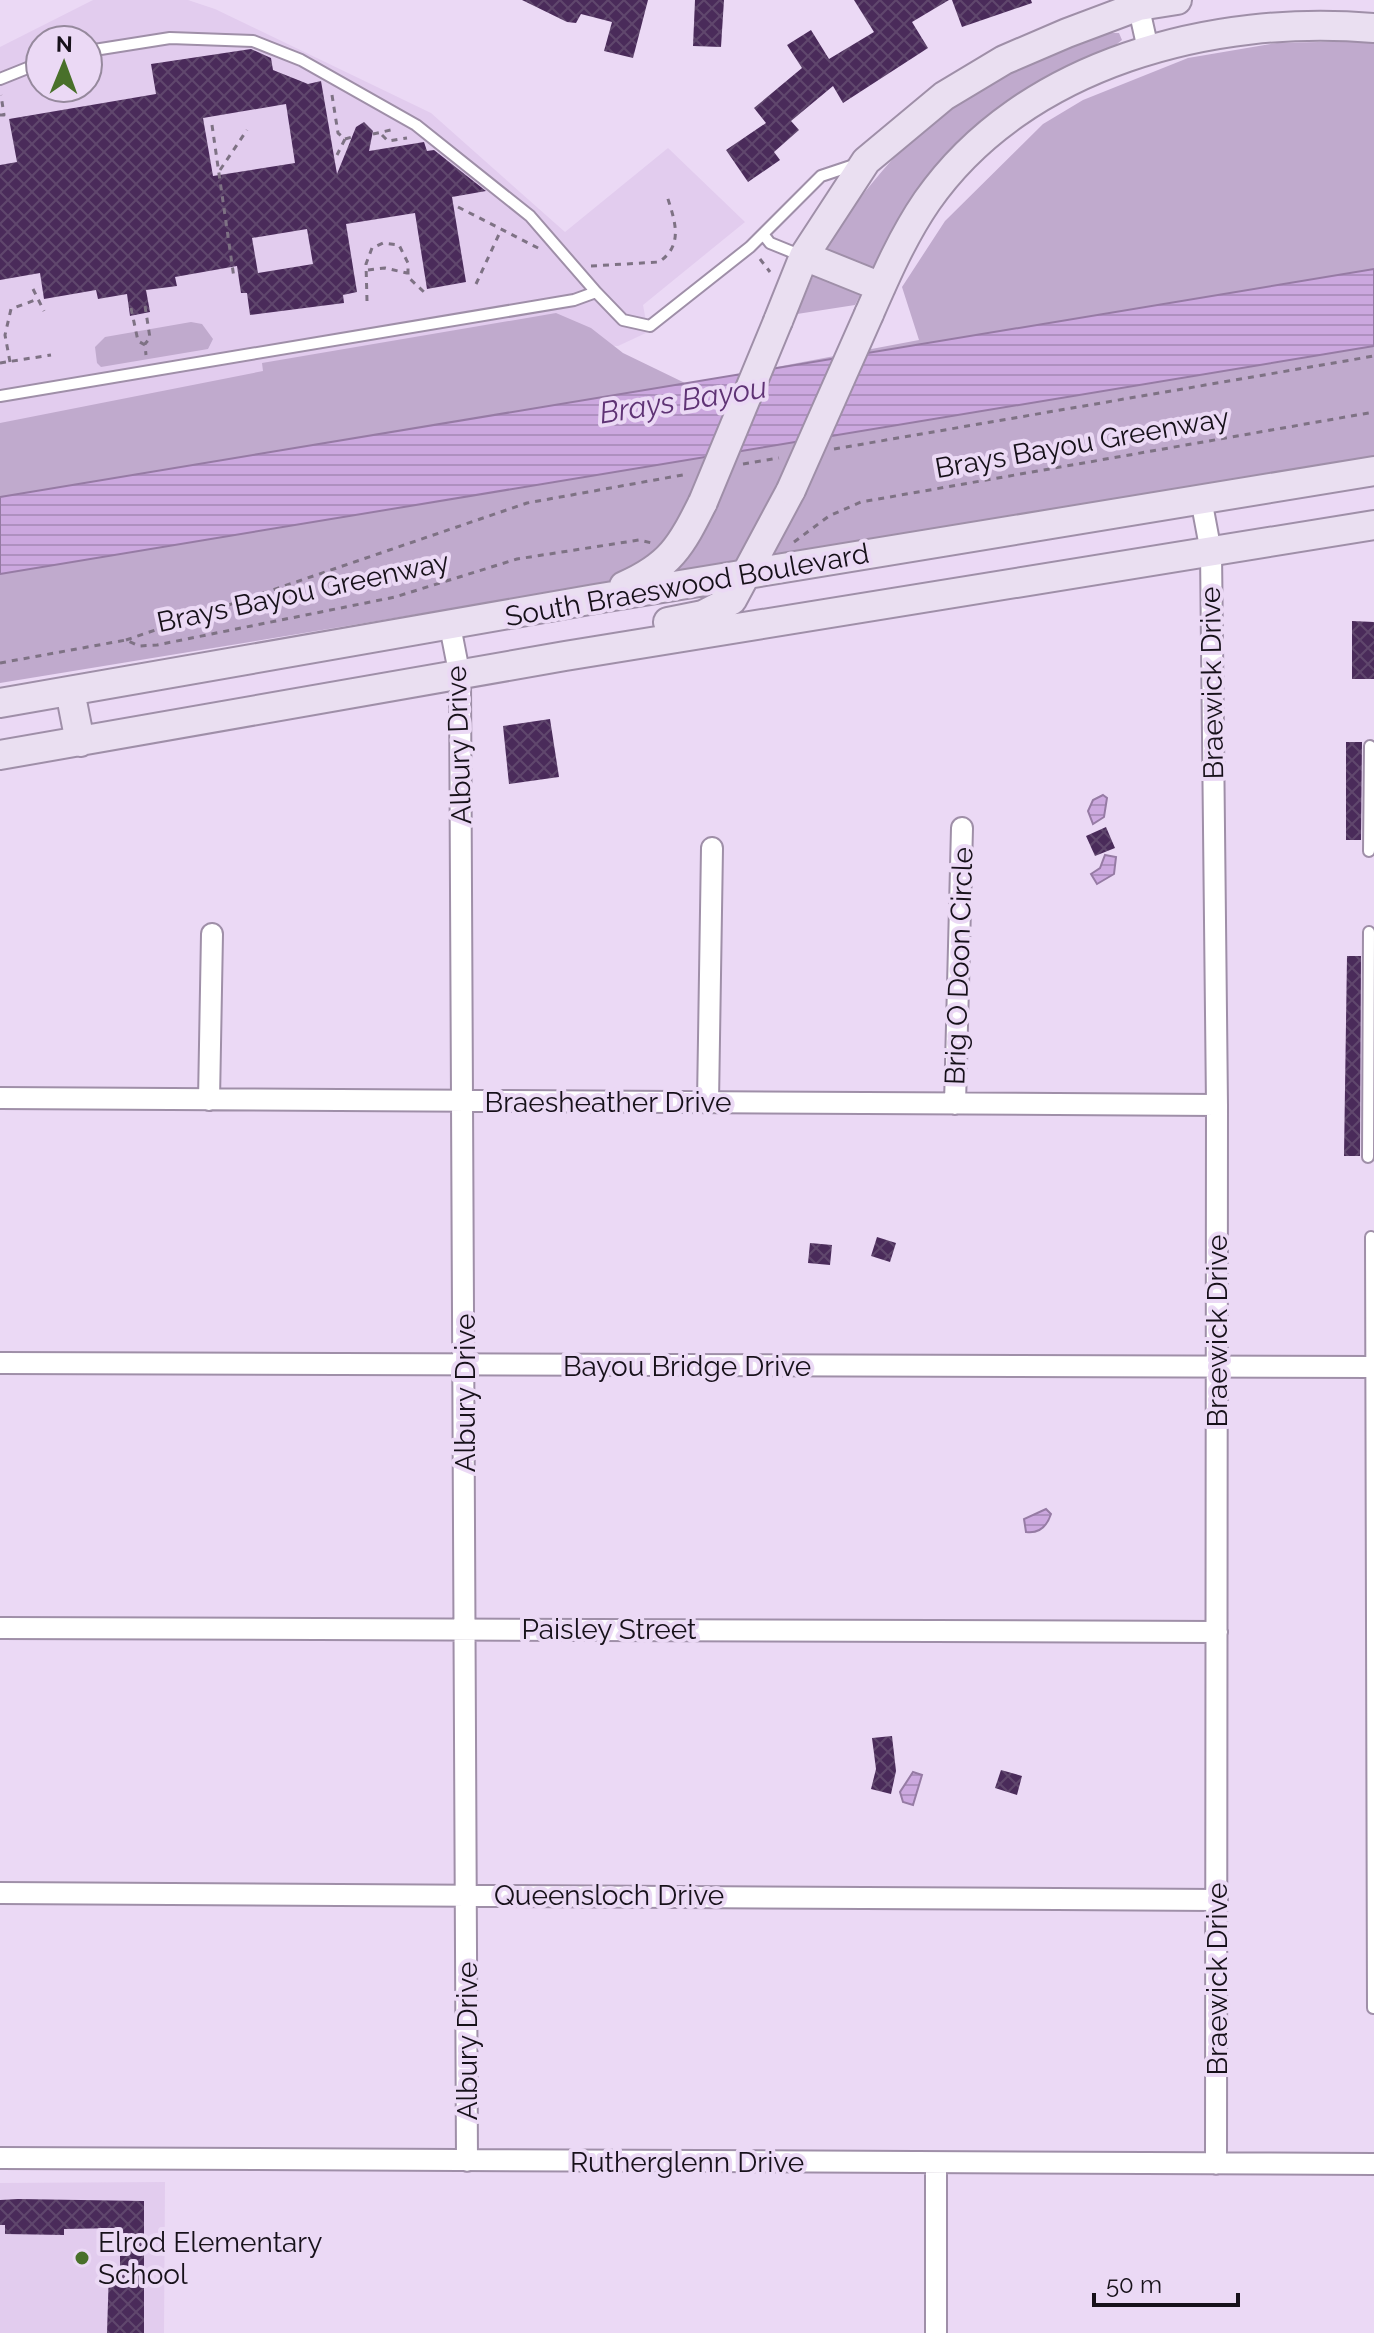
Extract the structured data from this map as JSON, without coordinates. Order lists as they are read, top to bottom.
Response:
{
  "streets": {
    "main road": ["South Braeswood Boulevard"],
    "street": [
      "Braewick Drive",
      "Albury Drive",
      "Brig O Doon Circle",
      "Braesheather Drive",
      "Bayou Bridge Drive",
      "Paisley Street",
      "Queensloch Drive",
      "Rutherglenn Drive"
    ],
    "path": ["Brays Bayou Greenway"]
  },
  "crossings": [
    ["South Braeswood Boulevard", "Braewick Drive"],
    ["South Braeswood Boulevard", "Albury Drive"],
    ["Braewick Drive", "Braesheather Drive"],
    ["Braewick Drive", "Bayou Bridge Drive"],
    ["Braewick Drive", "Paisley Street"],
    ["Braewick Drive", "Queensloch Drive"],
    ["Braewick Drive", "Rutherglenn Drive"],
    ["Albury Drive", "Braesheather Drive"],
    ["Albury Drive", "Bayou Bridge Drive"],
    ["Albury Drive", "Paisley Street"],
    ["Albury Drive", "Queensloch Drive"],
    ["Albury Drive", "Rutherglenn Drive"],
    ["Brig O Doon Circle", "Braesheather Drive"]
  ],
  "water": ["Brays Bayou"],
  "places": ["Elrod Elementary School"],
  "scale_bar": "50 m",
  "north": "top"
}
